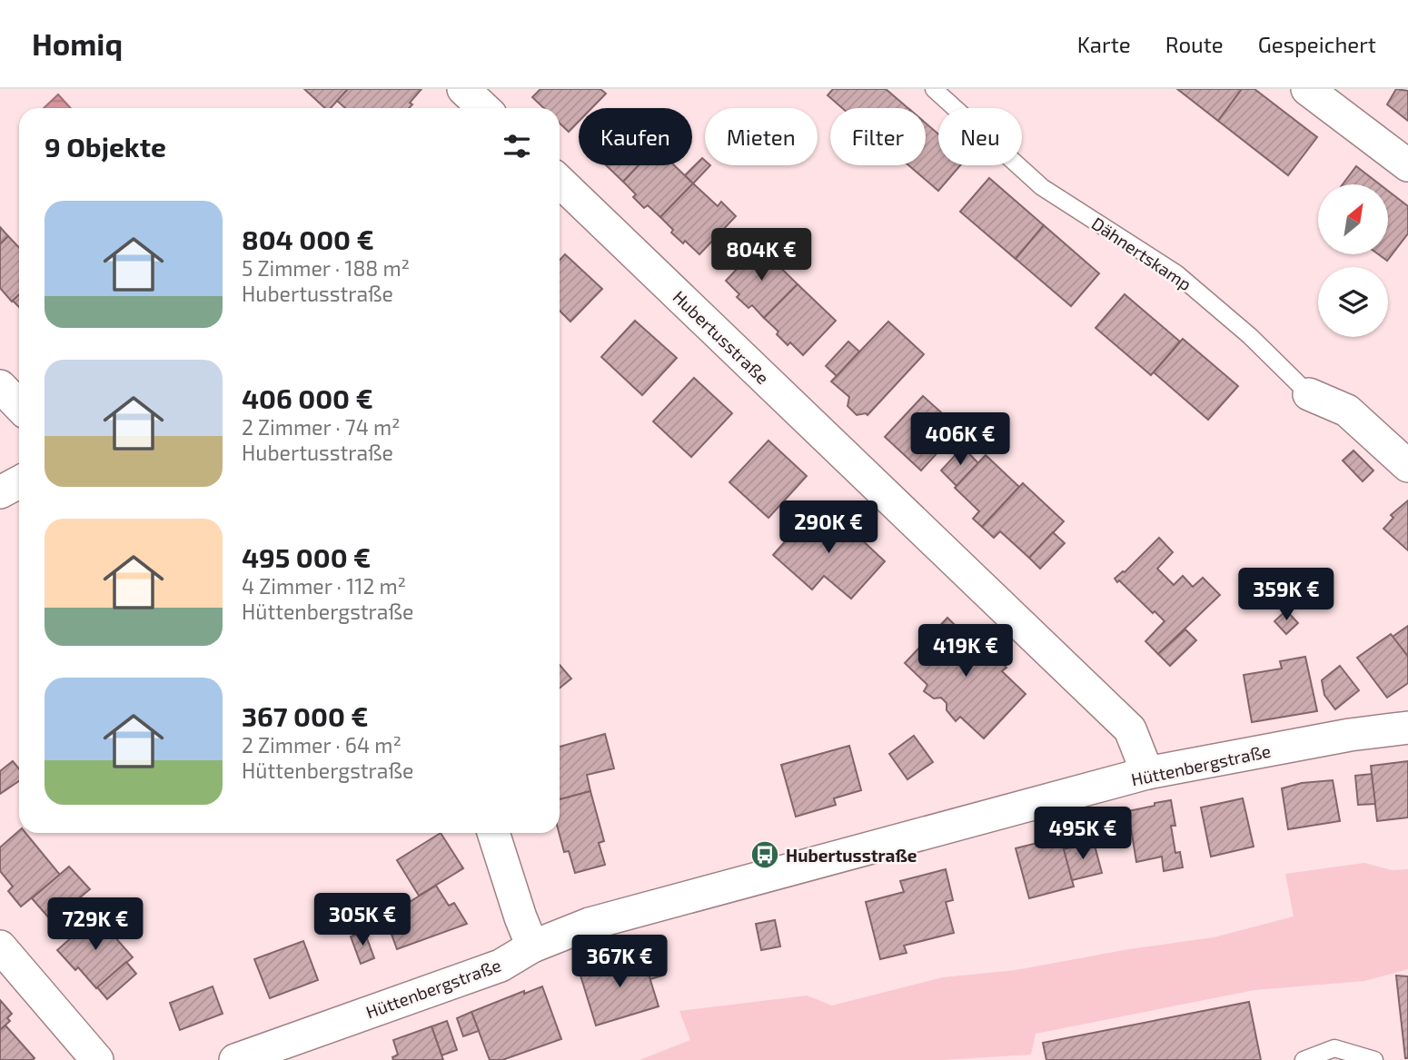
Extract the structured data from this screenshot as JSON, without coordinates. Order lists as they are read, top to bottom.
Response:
{
  "streets": {
    "street": ["Dähnertskamp", "Hubertusstraße", "Hüttenbergstraße"]
  },
  "crossings": [
    ["Hubertusstraße", "Hüttenbergstraße"]
  ],
  "places": {
    "bus stop": ["Hubertusstraße"]
  },
  "north": "top right",
  "page": {
    "header": "Homiq",
    "nav": ["Karte", "Route", "Gespeichert"],
    "chip": [
      "Kaufen",
      "Mieten",
      "Filter",
      "Neu"
    ],
    "heading": "9 Objekte",
    "list": [
      {
        "name": "804 000 €",
        "note": "5 Zimmer · 188 m² · Hubertusstraße"
      },
      {
        "name": "406 000 €",
        "note": "2 Zimmer · 74 m² · Hubertusstraße"
      },
      {
        "name": "495 000 €",
        "note": "4 Zimmer · 112 m² · Hüttenbergstraße"
      },
      {
        "name": "367 000 €",
        "note": "2 Zimmer · 64 m² · Hüttenbergstraße"
      }
    ],
    "price": [
      "804K €",
      "406K €",
      "290K €",
      "359K €",
      "419K €",
      "495K €",
      "305K €",
      "729K €",
      "367K €"
    ]
  }
}
